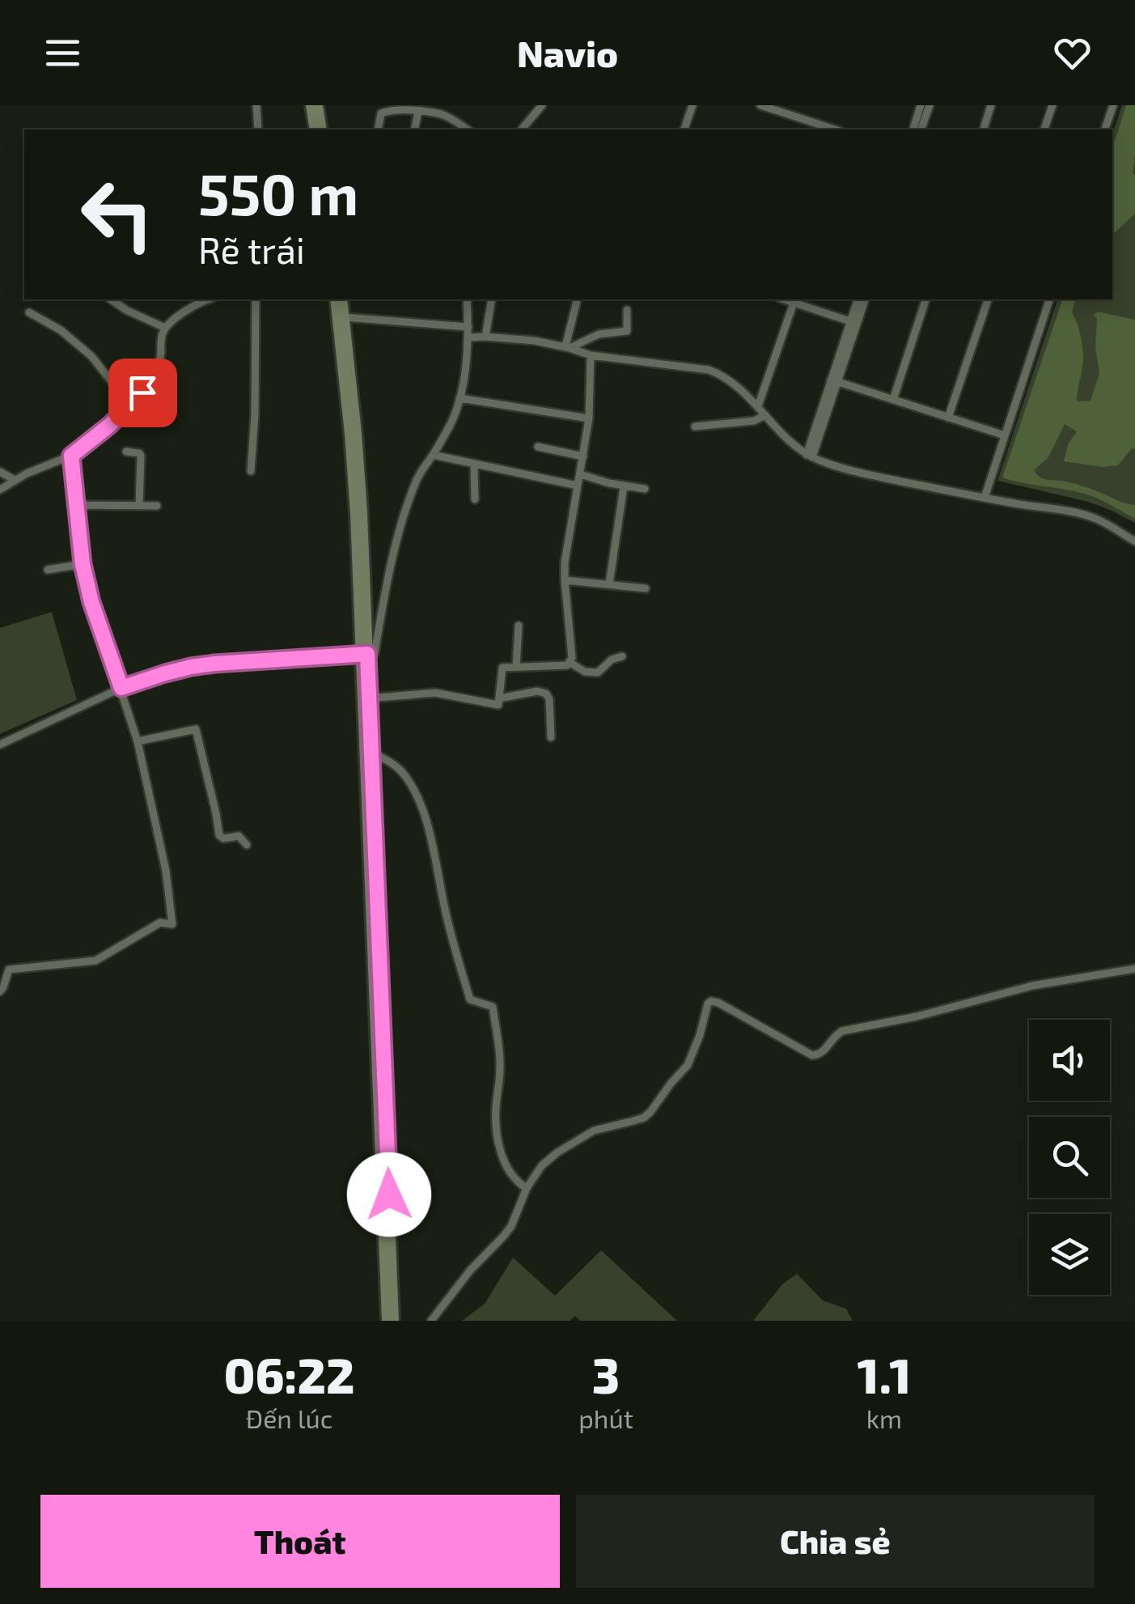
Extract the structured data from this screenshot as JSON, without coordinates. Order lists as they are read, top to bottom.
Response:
{
  "page": {
    "header": "Navio",
    "turn": ["550 m", "Rẽ trái"],
    "eta": [
      "06:22",
      "Đến lúc",
      "3",
      "phút",
      "1.1",
      "km"
    ],
    "buttons": ["Thoát", "Chia sẻ"]
  }
}
